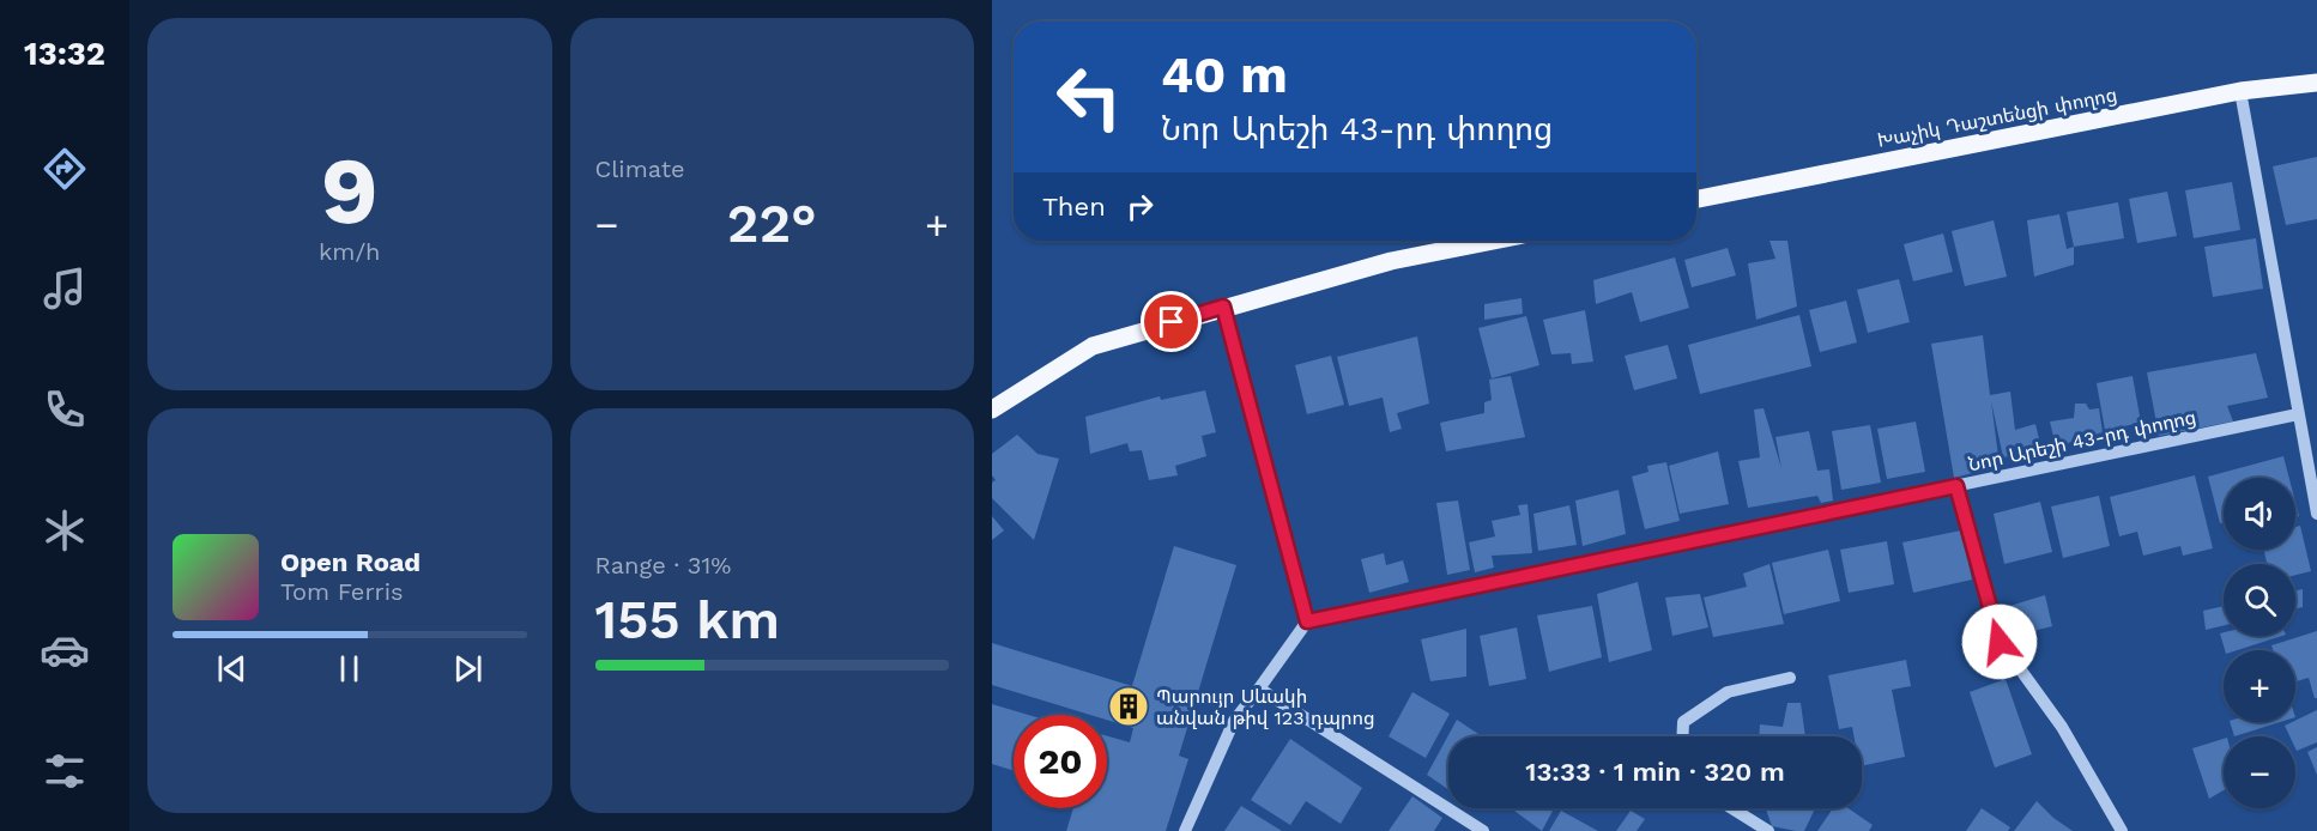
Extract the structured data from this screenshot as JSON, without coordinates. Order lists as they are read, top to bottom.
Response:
{
  "streets": {
    "main road": ["Խաչիկ Դաշտենցի փողոց"],
    "street": ["Նոր Արեշի 43-րդ փողոց"]
  },
  "places": {
    "building": ["Պարույր Սևակի անվան թիվ 123 դպրոց"]
  },
  "page": {
    "tabs": "13:32",
    "tile": [
      ["9", "km/h"],
      "Climate",
      ["Range · 31%", "155 km"]
    ],
    "turn": ["40 m", "Նոր Արեշի 43-րդ փողոց"],
    "then": "Then",
    "heat": ["−", "22°", "+"],
    "map_buttons": ["+", "−"],
    "song": ["Open Road", "Tom Ferris"],
    "limit": "20",
    "trip": "13:33 · 1 min · 320 m"
  }
}
